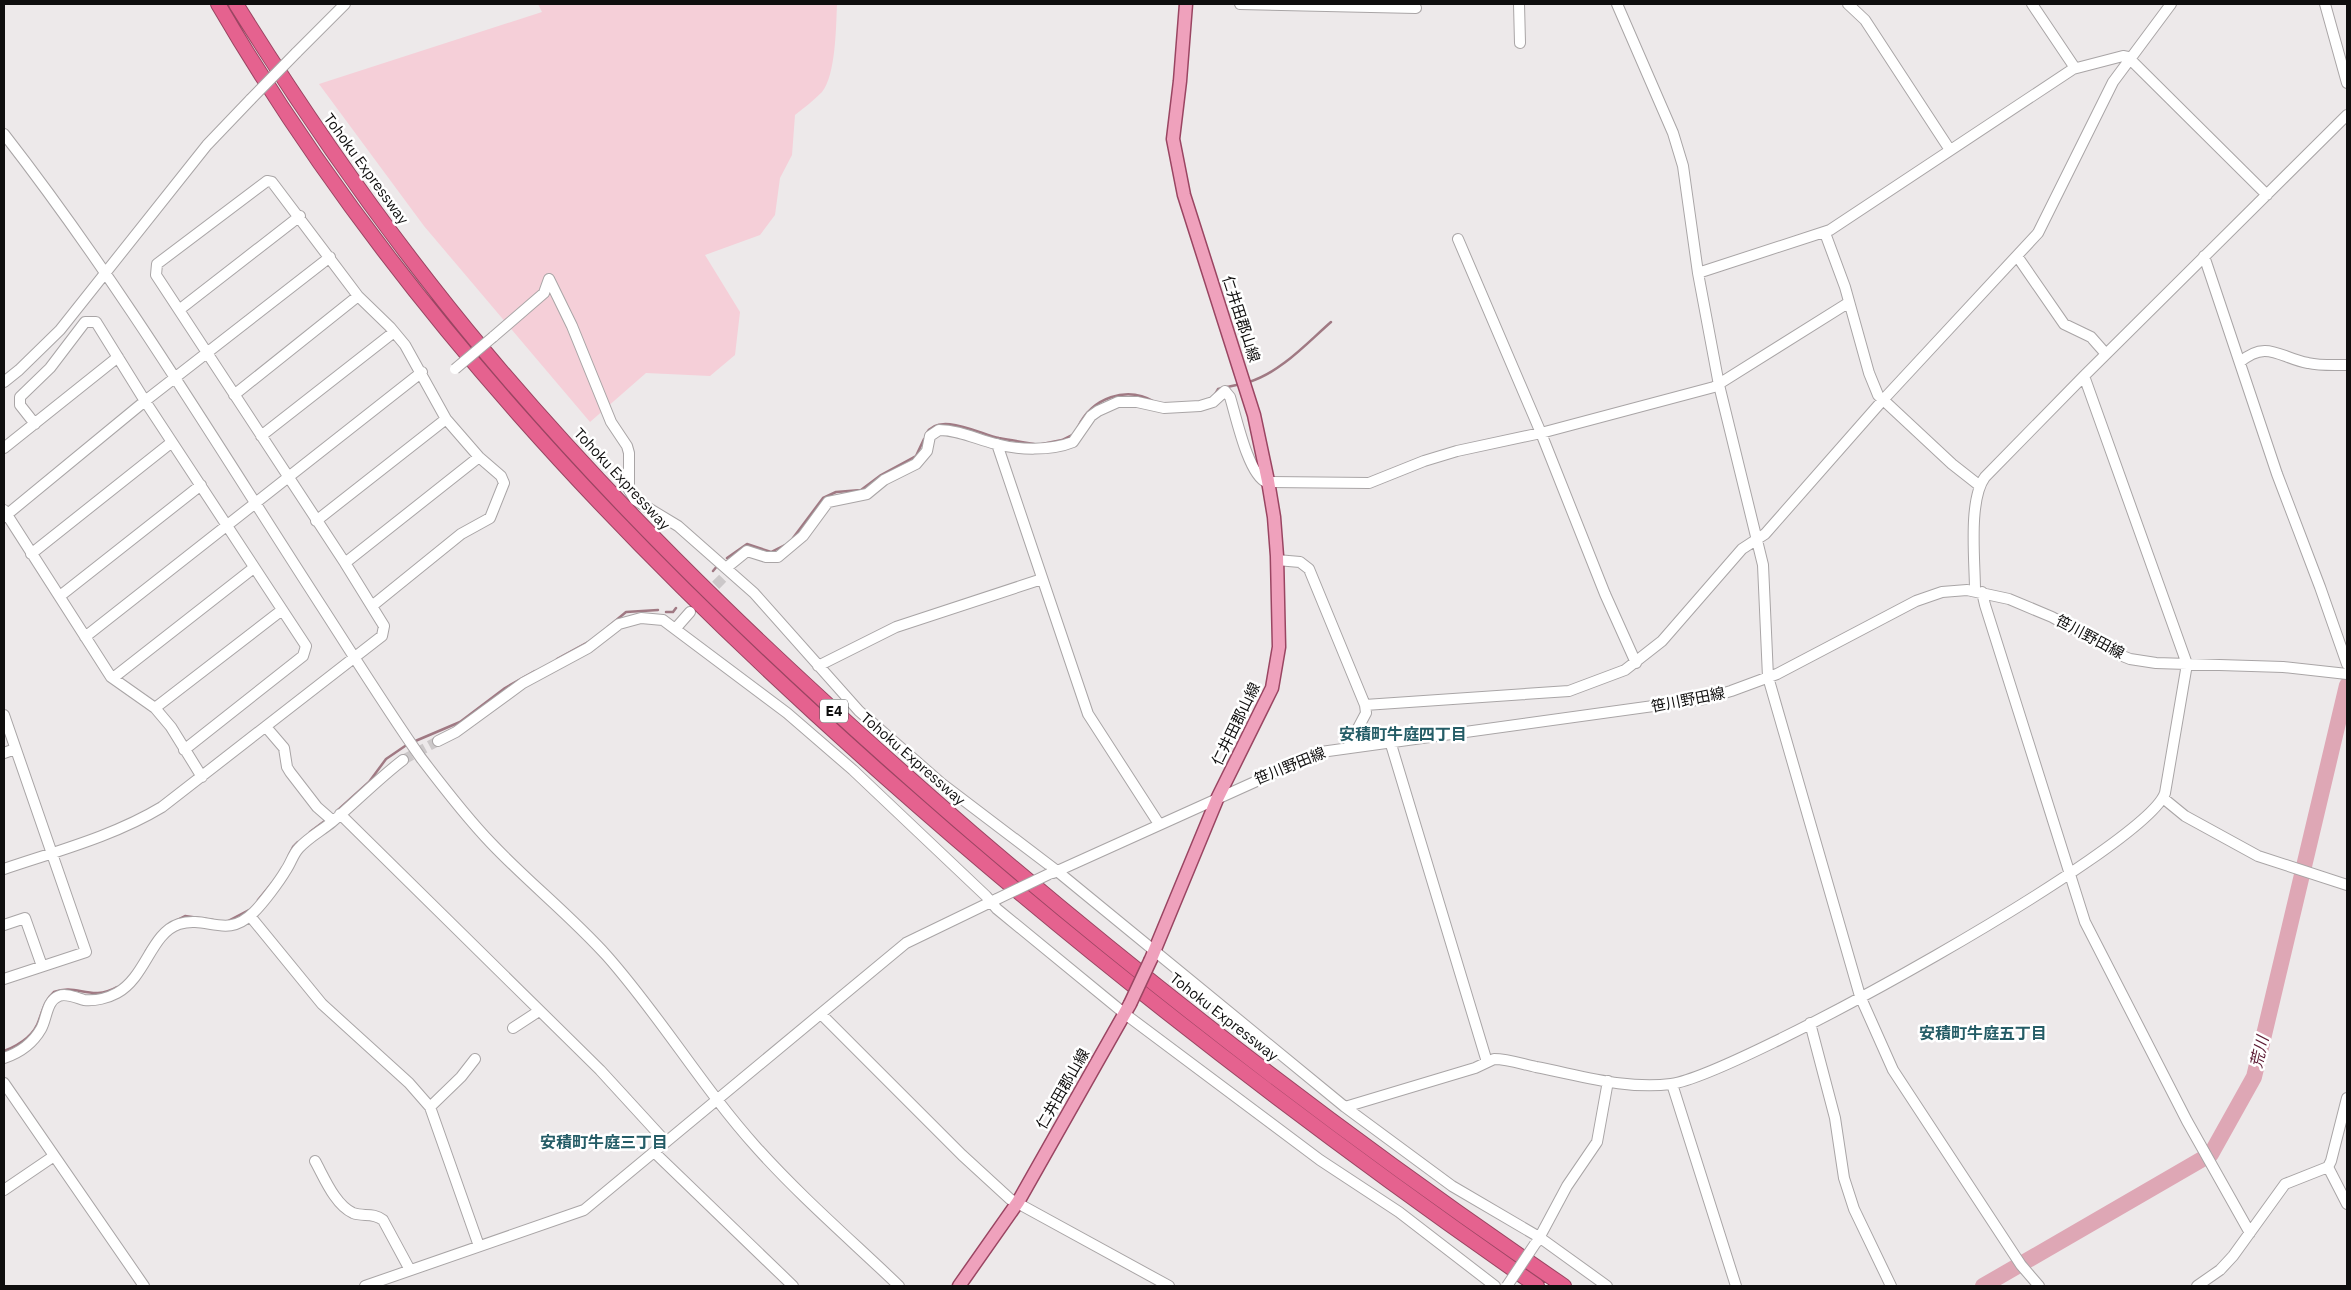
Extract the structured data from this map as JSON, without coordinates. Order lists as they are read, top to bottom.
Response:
{
  "streets": {
    "highway": ["Tohoku Expressway", "E4"],
    "main road": ["仁井田郡山線"],
    "street": ["笹川野田線"]
  },
  "crossings": [
    ["仁井田郡山線", "笹川野田線"]
  ],
  "districts": ["安積町牛庭四丁目", "安積町牛庭五丁目", "安積町牛庭三丁目"],
  "water": ["荒川"]
}
